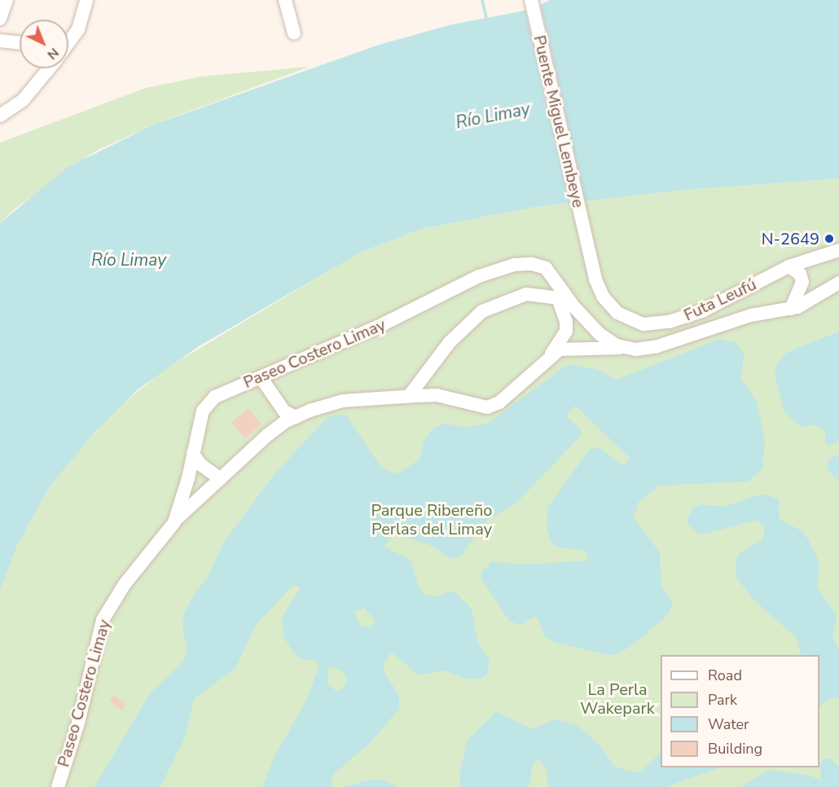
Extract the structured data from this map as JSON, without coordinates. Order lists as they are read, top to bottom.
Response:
{
  "streets": {
    "street": ["Puente Miguel Lembeye", "Futa Leufú", "Paseo Costero Limay"]
  },
  "crossings": [
    ["Puente Miguel Lembeye", "Futa Leufú"]
  ],
  "water": ["Río Limay"],
  "parks": ["Parque Ribereño Perlas del Limay", "La Perla Wakepark"],
  "places": ["N-2649"],
  "legend": [
    "Road",
    "Park",
    "Water",
    "Building"
  ],
  "north": "bottom right"
}
